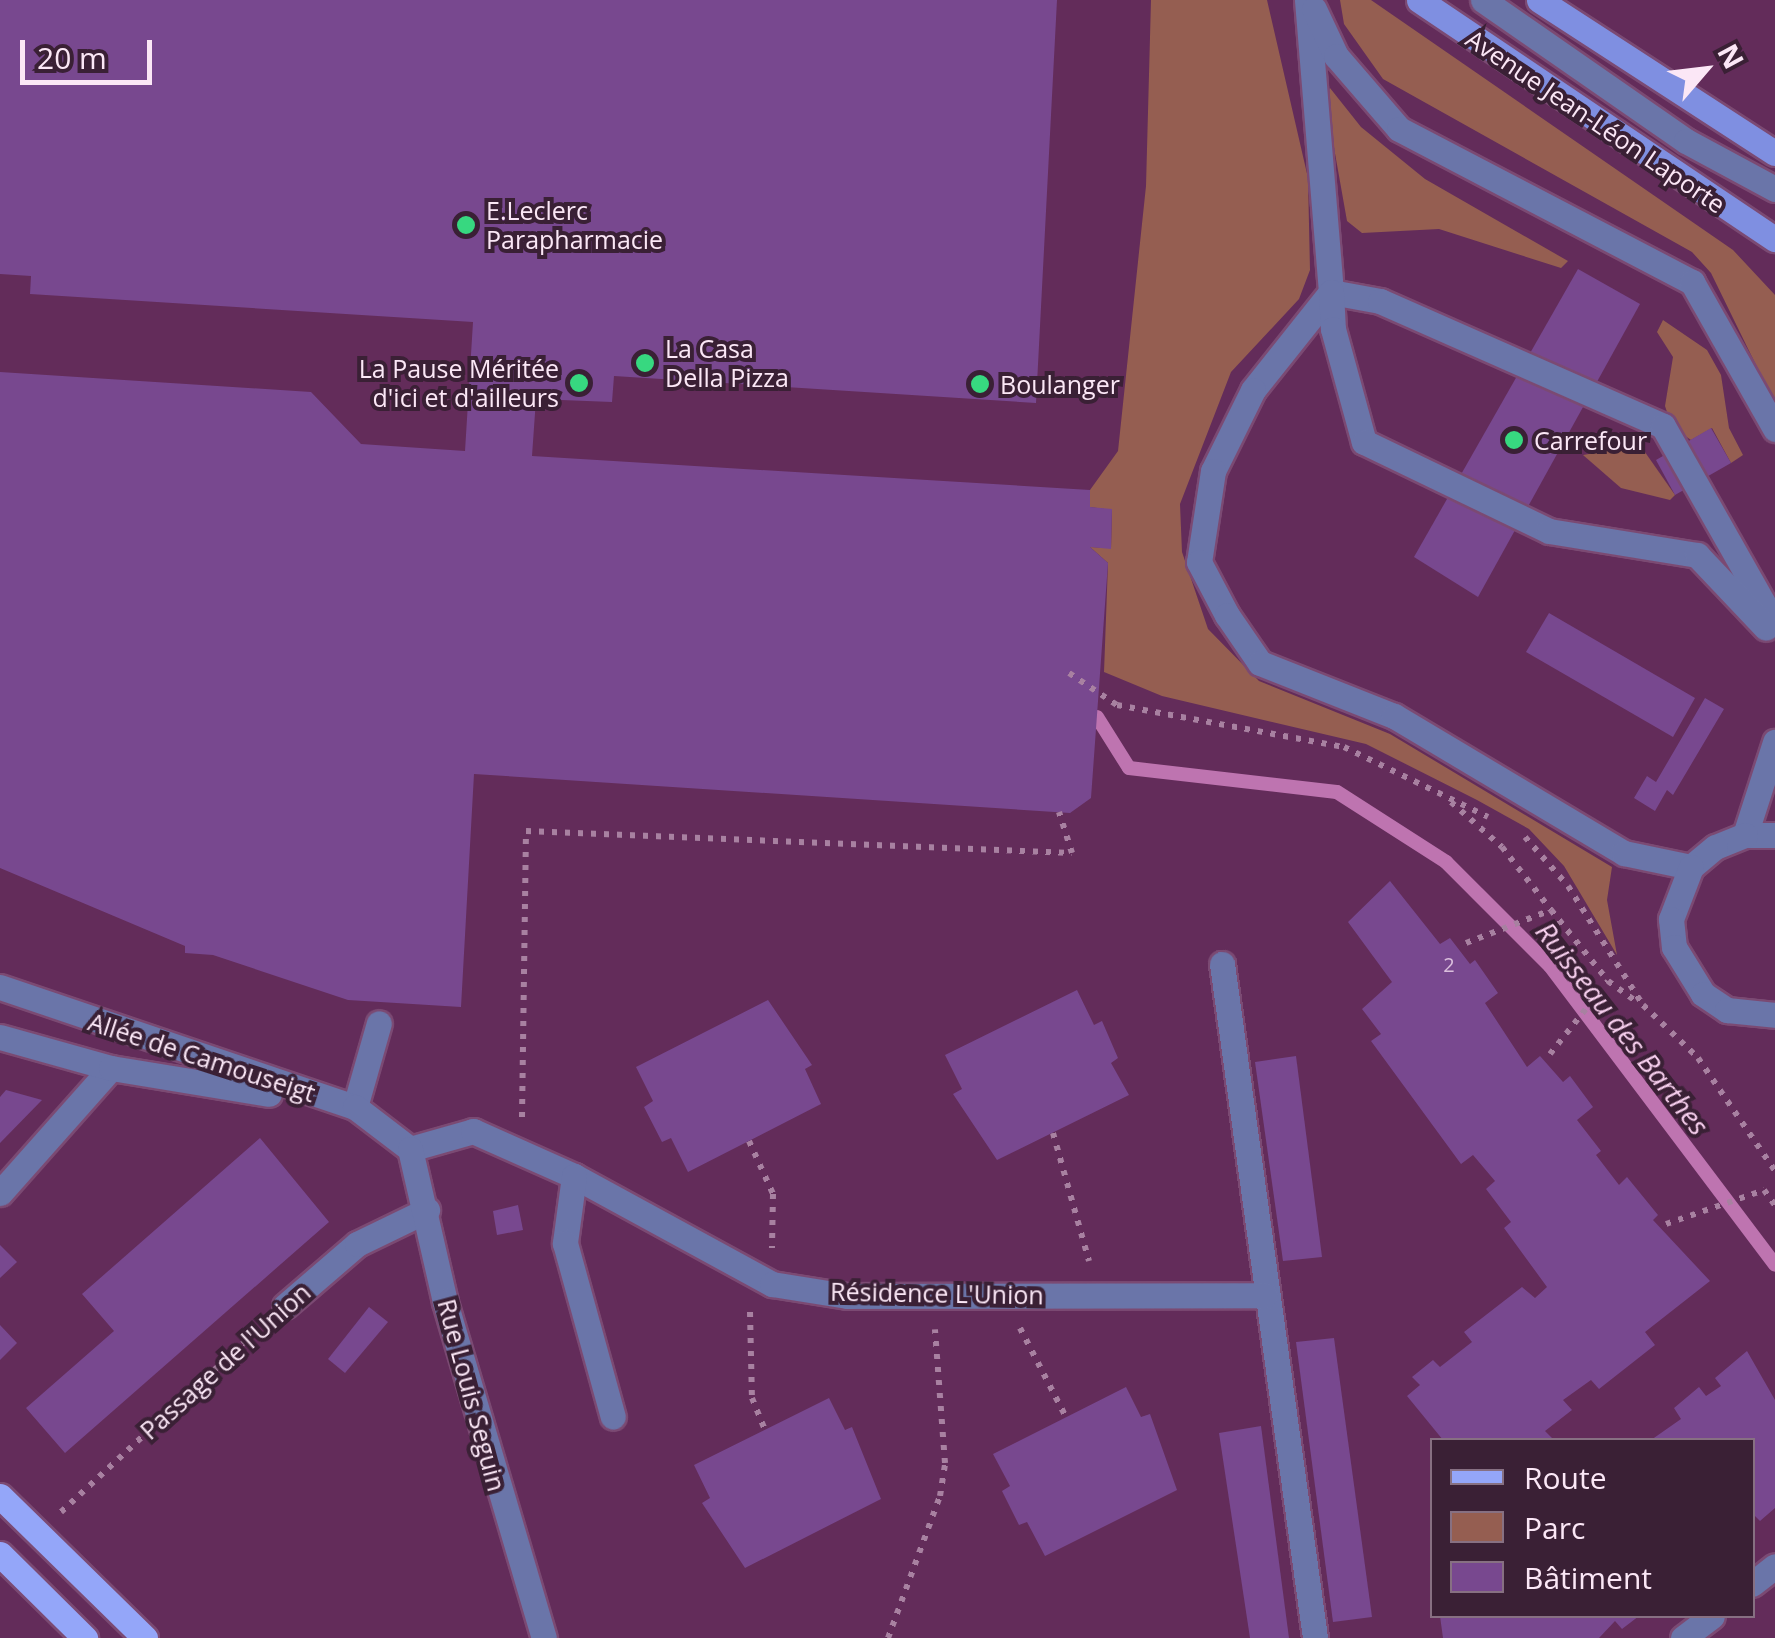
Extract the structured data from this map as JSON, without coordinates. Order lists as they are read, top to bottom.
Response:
{
  "streets": {
    "street": [
      "Avenue Jean-Léon Laporte",
      "Allée de Camouseigt",
      "Résidence L'Union",
      "Passage de l'Union",
      "Rue Louis Seguin"
    ]
  },
  "crossings": [
    ["Allée de Camouseigt", "Résidence L'Union"],
    ["Allée de Camouseigt", "Rue Louis Seguin"],
    ["Résidence L'Union", "Rue Louis Seguin"],
    ["Passage de l'Union", "Rue Louis Seguin"]
  ],
  "water": ["Ruisseau des Barthes"],
  "places": [
    "E.Leclerc Parapharmacie",
    "La Casa Della Pizza",
    "La Pause Méritée d'ici et d'ailleurs",
    "Boulanger",
    "Carrefour"
  ],
  "house_numbers": ["2"],
  "legend": ["Route", "Parc", "Bâtiment"],
  "scale_bar": "20 m",
  "north": "top right"
}
